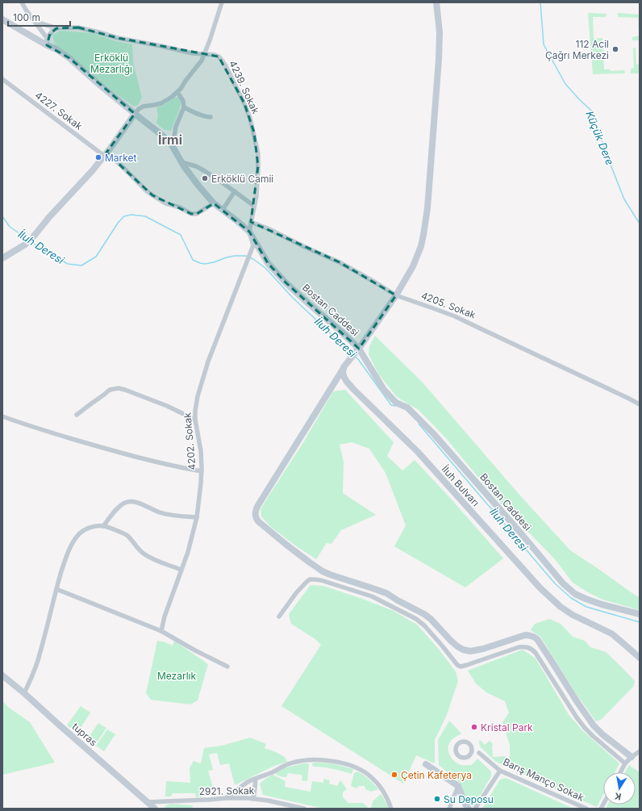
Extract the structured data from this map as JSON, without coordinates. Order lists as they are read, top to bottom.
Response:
{
  "streets": {
    "street": [
      "4239. Sokak",
      "4227. Sokak",
      "4205. Sokak",
      "Bostan Caddesi",
      "4202. Sokak",
      "İluh Bulvarı",
      "tupras",
      "Barış Manço Sokak",
      "2921. Sokak"
    ]
  },
  "crossings": [
    ["4239. Sokak", "4205. Sokak"],
    ["4239. Sokak", "Bostan Caddesi"],
    ["4239. Sokak", "4202. Sokak"],
    ["4227. Sokak", "Bostan Caddesi"],
    ["tupras", "2921. Sokak"]
  ],
  "districts": ["İrmi"],
  "water": ["Küçük Dere", "İluh Deresi"],
  "parks": ["Erköklü Mezarlığı", "Mezarlık"],
  "places": [
    "112 Acil Çağrı Merkezi",
    "Market",
    "Erköklü Camii",
    "Kristal Park",
    "Çetin Kafeterya",
    "Su Deposu"
  ],
  "scale_bar": "100 m",
  "north": "bottom"
}
